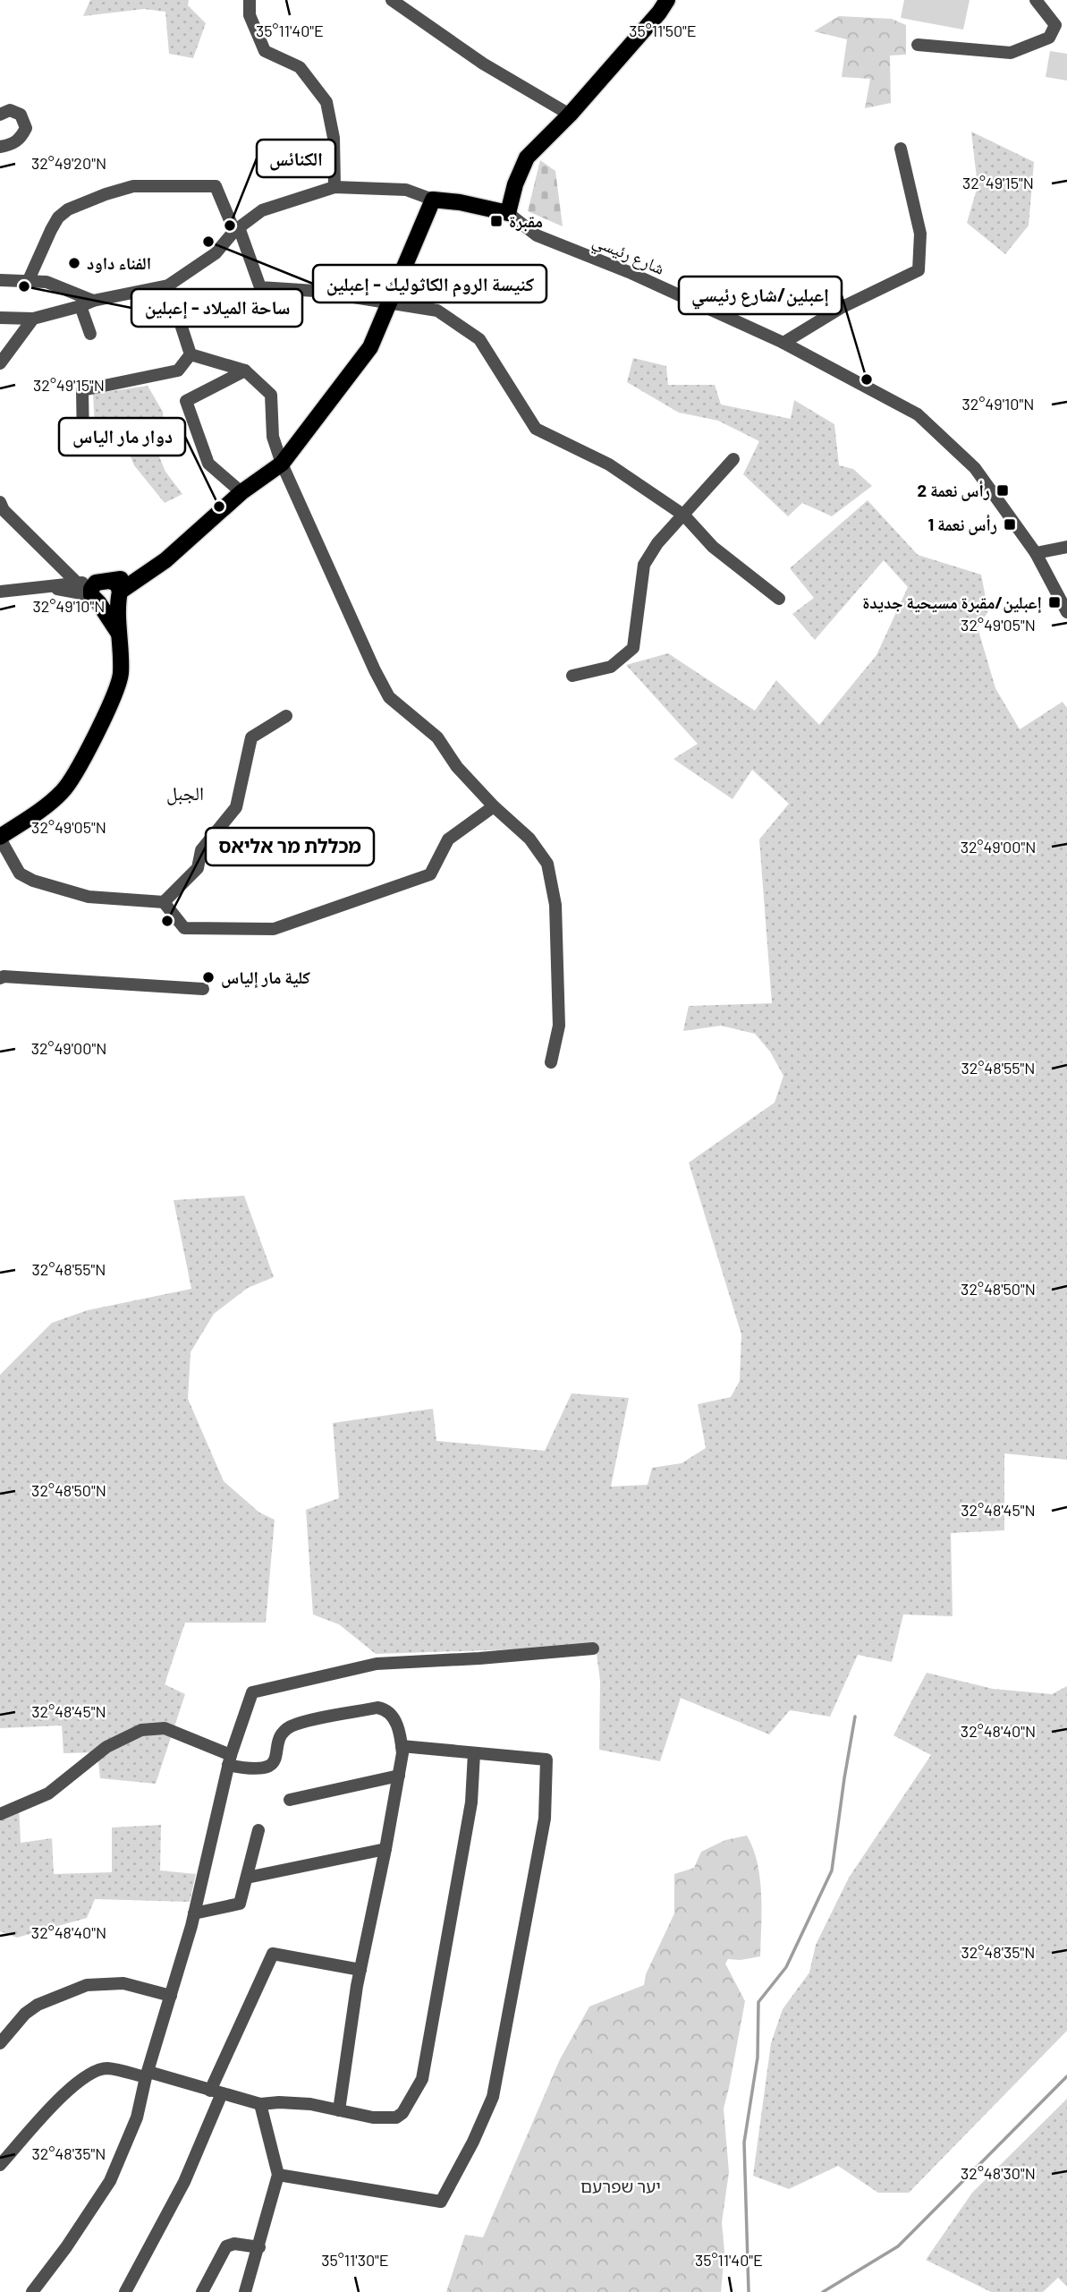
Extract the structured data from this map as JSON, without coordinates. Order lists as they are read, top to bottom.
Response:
{
  "streets": {
    "street": ["شارع رئيسي"]
  },
  "districts": ["الجبل"],
  "parks": ["יער שפרעם"],
  "places": {
    "transit": [
      "مقبرة",
      "رأس نعمة 2",
      "رأس نعمة 1",
      "إعبلين/مقبرة مسيحية جديدة"
    ],
    "other": [
      "الكنائس",
      "كنيسة الروم الكاثوليك - إعبلين",
      "الفناء داود",
      "ساحة الميلاد - إعبلين",
      "إعبلين/شارع رئيسي",
      "دوار مار الياس",
      "מכללת מר אליאס",
      "كلية مار إلياس"
    ]
  },
  "coordinates": [
    "35°11'40\"E",
    "35°11'50\"E",
    "32°49'20\"N",
    "32°49'15\"N",
    "32°49'10\"N",
    "32°49'05\"N",
    "32°49'00\"N",
    "32°48'55\"N",
    "32°48'50\"N",
    "32°48'45\"N",
    "32°48'40\"N",
    "32°48'35\"N",
    "32°48'30\"N",
    "35°11'30\"E"
  ]
}
